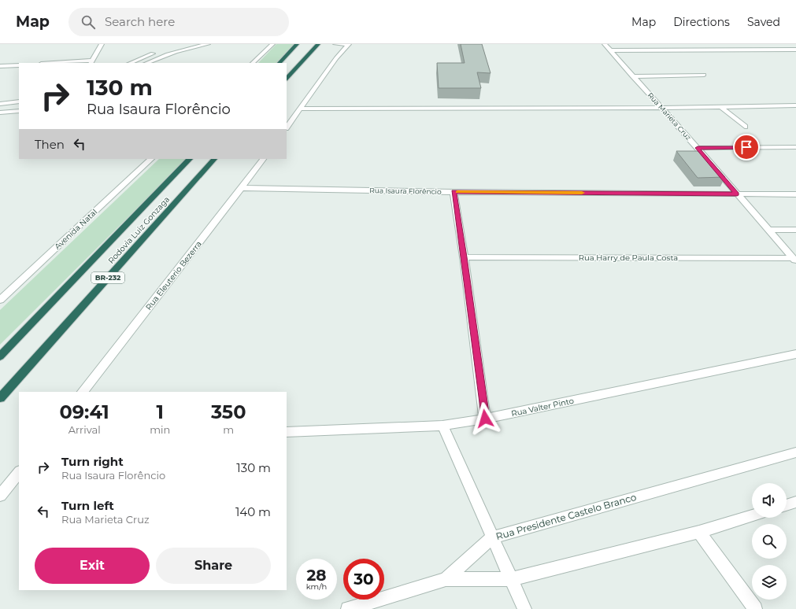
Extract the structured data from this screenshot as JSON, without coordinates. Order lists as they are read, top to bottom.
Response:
{
  "streets": {
    "highway": ["Rodovia Luiz Gonzaga", "BR-232"],
    "street": [
      "Rua Marieta Cruz",
      "Rua Isaura Florêncio",
      "Avenida Natal",
      "Rua Harry de Paula Costa",
      "Rua Eleuterio Bezerra",
      "Rua Valter Pinto",
      "Rua Presidente Castelo Branco"
    ]
  },
  "crossings": [
    ["Rua Marieta Cruz", "Rua Isaura Florêncio"],
    ["Rua Marieta Cruz", "Rua Harry de Paula Costa"],
    ["Rua Isaura Florêncio", "Rua Eleuterio Bezerra"]
  ],
  "page": {
    "header": "Map",
    "search": "Search here",
    "nav": ["Map", "Directions", "Saved"],
    "turn": ["130 m", "Rua Isaura Florêncio"],
    "then": "Then",
    "eta": [
      "09:41",
      "Arrival",
      "1",
      "min",
      "350",
      "m"
    ],
    "list": [
      {
        "name": "Turn right",
        "note": "Rua Isaura Florêncio",
        "value": "130 m"
      },
      {
        "name": "Turn left",
        "note": "Rua Marieta Cruz",
        "value": "140 m"
      }
    ],
    "buttons": ["Exit", "Share"],
    "speed": "28 km/h",
    "limit": "30"
  }
}
